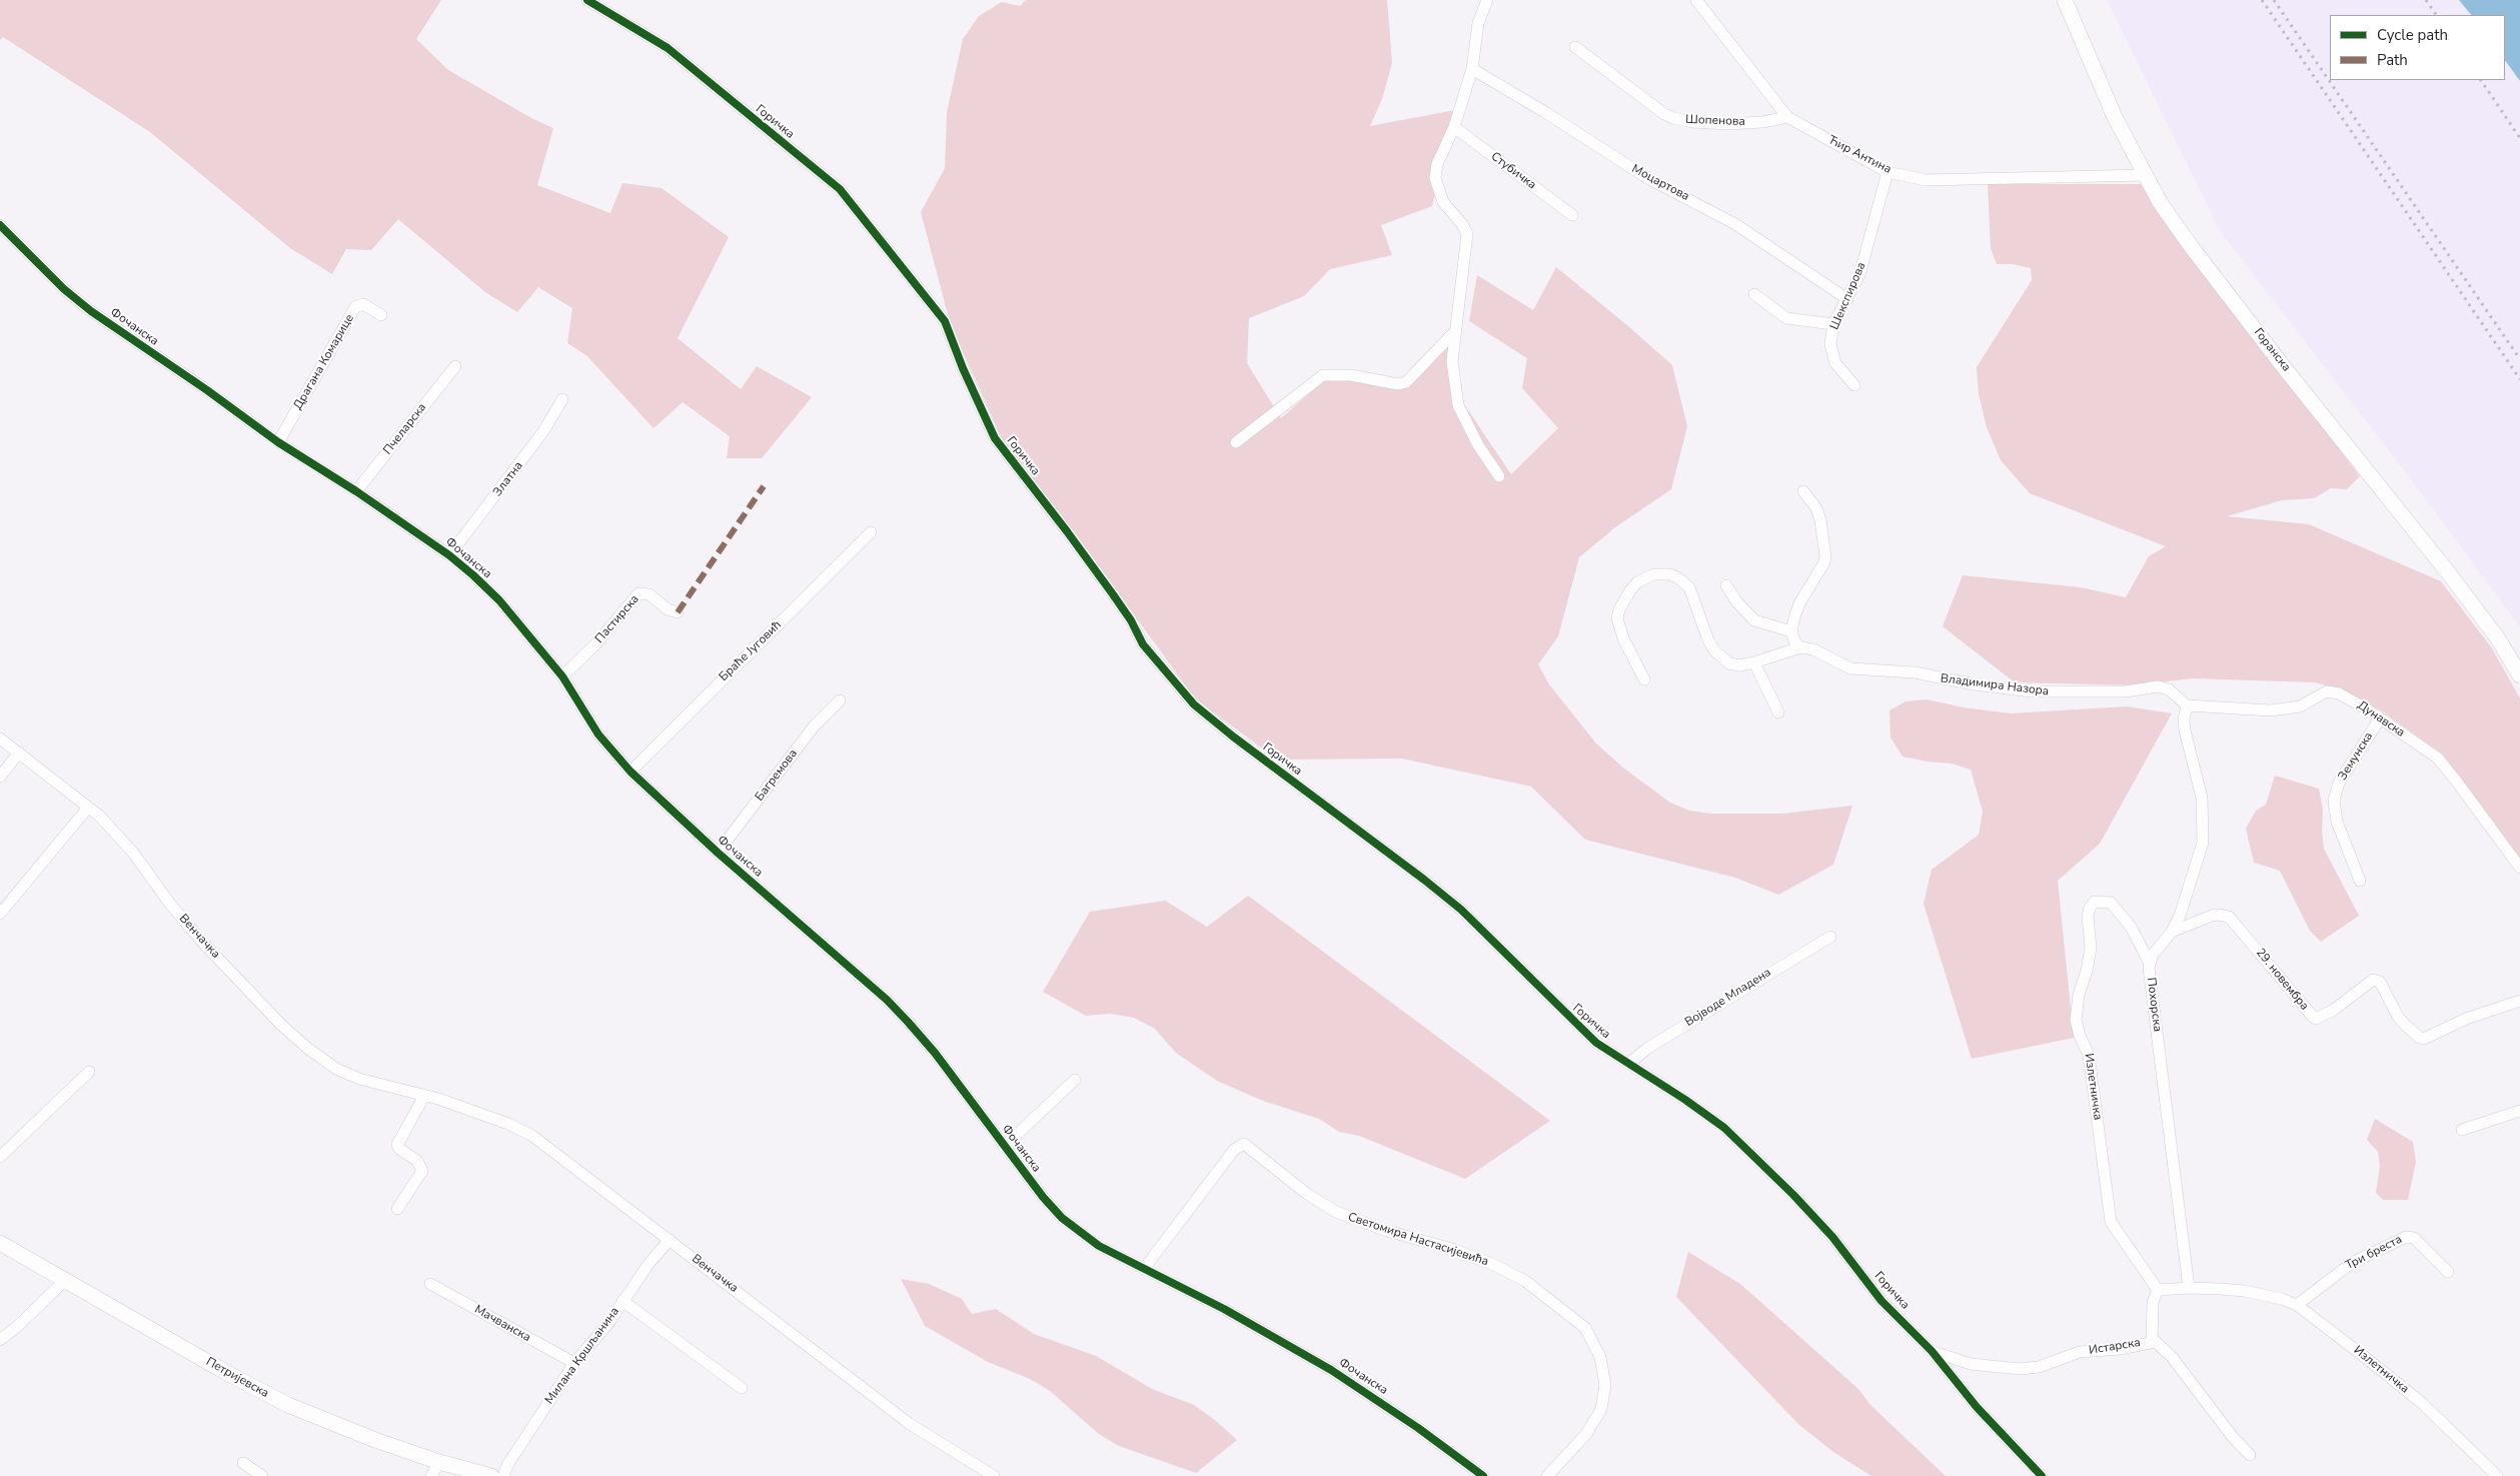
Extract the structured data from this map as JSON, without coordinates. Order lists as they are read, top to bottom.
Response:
{
  "streets": {
    "main road": ["Горанска", "Петријевска"],
    "street": [
      "Шопенова",
      "Горичка",
      "Ћир Антина",
      "Стубичка",
      "Моцартова",
      "Шекспирова",
      "Фочанска",
      "Драгана Комарице",
      "Пчеларска",
      "Златна",
      "Пастирска",
      "Браће Југовић",
      "Владимира Назора",
      "Дунавска",
      "Земунска",
      "Багремова",
      "Венчачка",
      "29. новембра",
      "Војводе Младена",
      "Похорска",
      "Излетничка",
      "Светомира Настасијевића",
      "Три бреста",
      "Мачванска",
      "Истарска",
      "Милана Кршљанина"
    ]
  },
  "crossings": [
    ["Шопенова", "Ћир Антина"],
    ["Горичка", "Војводе Младена"],
    ["Горичка", "Истарска"],
    ["Ћир Антина", "Шекспирова"],
    ["Ћир Антина", "Горанска"],
    ["Моцартова", "Шекспирова"],
    ["Фочанска", "Драгана Комарице"],
    ["Фочанска", "Пчеларска"],
    ["Фочанска", "Златна"],
    ["Фочанска", "Пастирска"],
    ["Фочанска", "Браће Југовић"],
    ["Фочанска", "Багремова"],
    ["Фочанска", "Светомира Настасијевића"],
    ["Владимира Назора", "Дунавска"],
    ["Владимира Назора", "Похорска"],
    ["Дунавска", "Земунска"],
    ["Дунавска", "Похорска"],
    ["Венчачка", "Милана Кршљанина"],
    ["29. новембра", "Похорска"],
    ["Похорска", "Излетничка"],
    ["Излетничка", "Три бреста"],
    ["Мачванска", "Милана Кршљанина"]
  ],
  "legend": ["Cycle path", "Path"]
}
